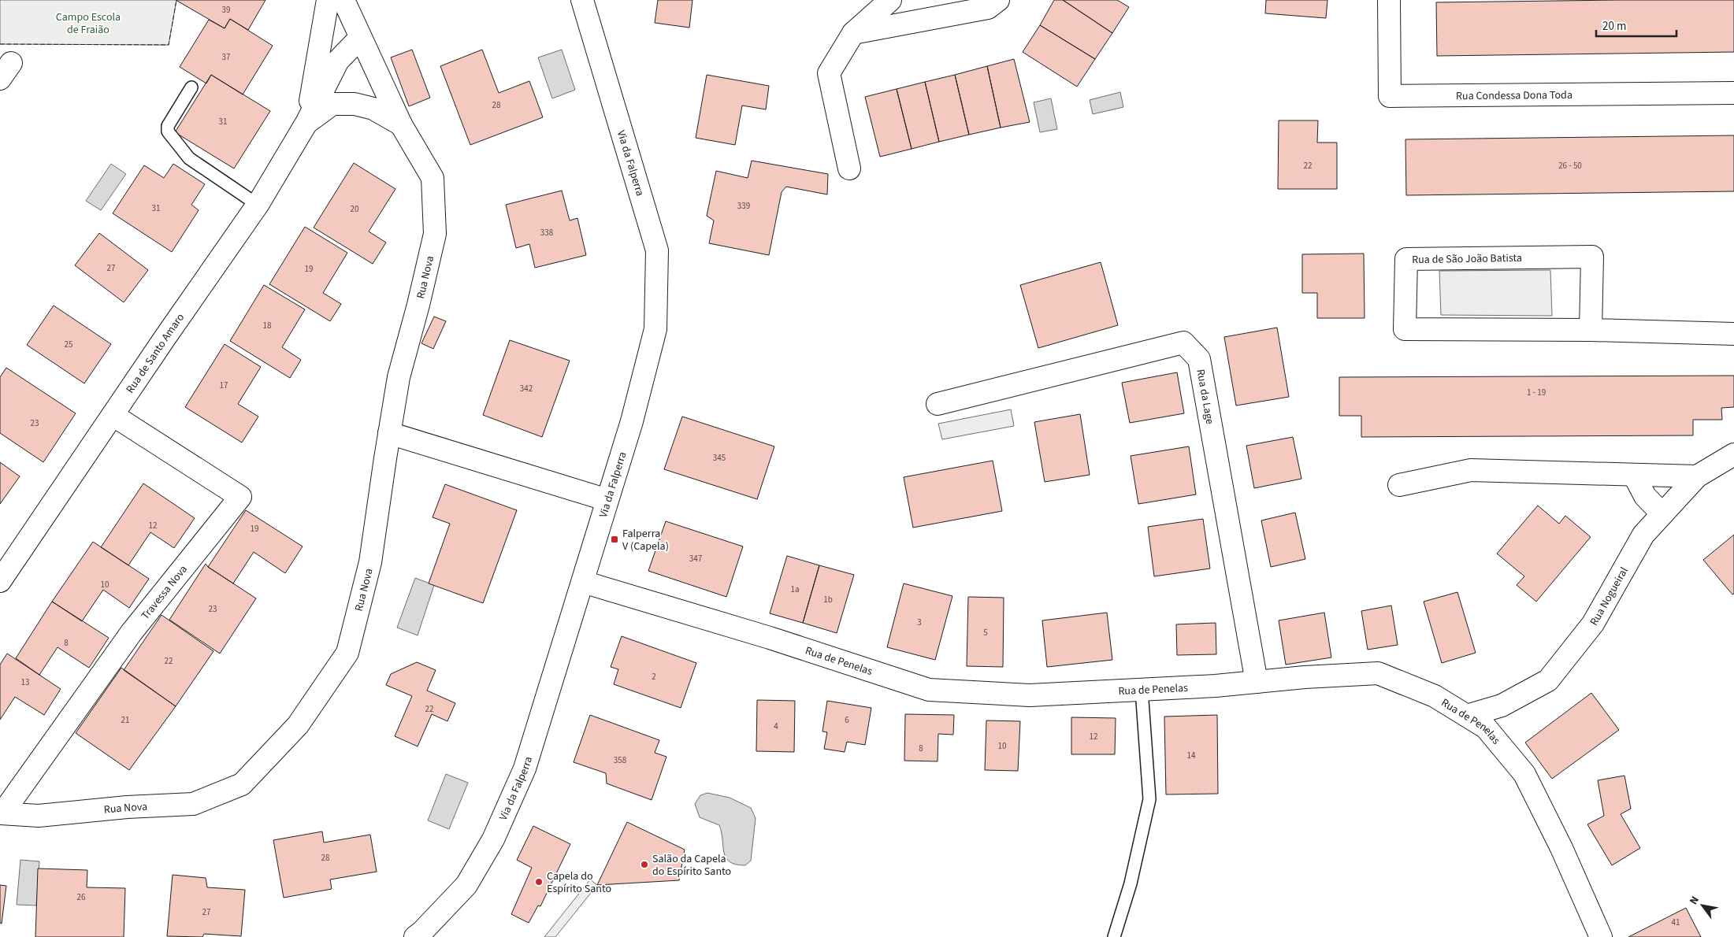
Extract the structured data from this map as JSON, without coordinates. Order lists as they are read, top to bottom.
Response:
{
  "streets": {
    "street": [
      "Rua Condessa Dona Toda",
      "Via da Falperra",
      "Rua de São João Batista",
      "Rua Nova",
      "Rua de Santo Amaro",
      "Rua da Lage",
      "Travessa Nova",
      "Rua Nogueiral",
      "Rua de Penelas"
    ]
  },
  "crossings": [
    ["Via da Falperra", "Rua de Penelas"],
    ["Rua Nova", "Rua de Santo Amaro"],
    ["Rua Nova", "Travessa Nova"],
    ["Rua de Santo Amaro", "Travessa Nova"],
    ["Rua da Lage", "Rua de Penelas"],
    ["Rua Nogueiral", "Rua de Penelas"]
  ],
  "parks": ["Campo Escola de Fraião"],
  "places": {
    "transit": ["Falperra V (Capela)"],
    "other": ["Salão da Capela do Espírito Santo", "Capela do Espírito Santo"]
  },
  "house_numbers": [
    "39",
    "37",
    "28",
    "31",
    "22",
    "26 - 50",
    "339",
    "31",
    "20",
    "338",
    "27",
    "19",
    "18",
    "25",
    "17",
    "342",
    "1 - 19",
    "23",
    "345",
    "12",
    "19",
    "347",
    "10",
    "1a",
    "1b",
    "23",
    "3",
    "5",
    "8",
    "22",
    "2",
    "13",
    "22",
    "21",
    "6",
    "4",
    "12",
    "10",
    "8",
    "14",
    "358",
    "28",
    "26",
    "27",
    "41"
  ],
  "scale_bar": "20 m",
  "north": "top left"
}
